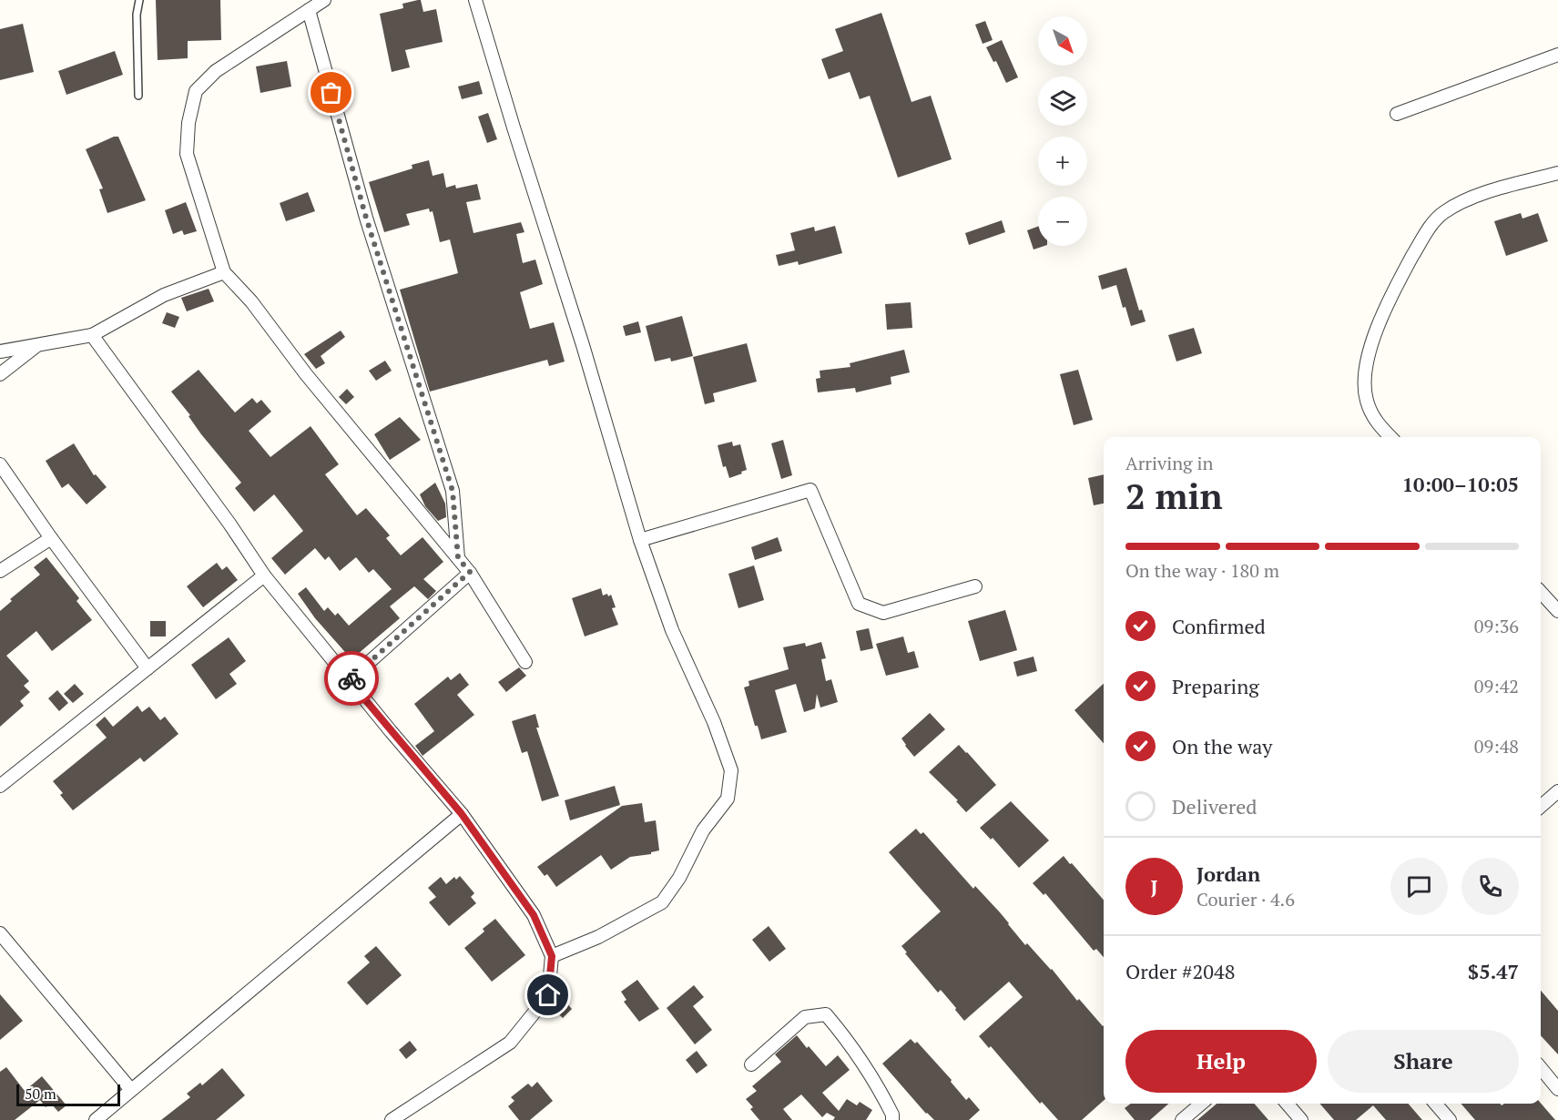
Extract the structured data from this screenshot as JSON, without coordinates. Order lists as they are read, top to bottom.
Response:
{
  "scale_bar": "50 m",
  "north": "bottom right",
  "page": {
    "map_buttons": ["+", "−"],
    "heading": ["2 min", "Arriving in", "10:00–10:05"],
    "panel": [
      "Jordan",
      "Courier · 4.6",
      "Order #2048",
      "$5.47"
    ],
    "bar": "On the way · 180 m",
    "list": [
      ["Confirmed", "09:36"],
      ["Preparing", "09:42"],
      ["On the way", "09:48"],
      "Delivered"
    ],
    "round": "J",
    "buttons": ["Help", "Share"],
    "scale": "50 m"
  }
}
